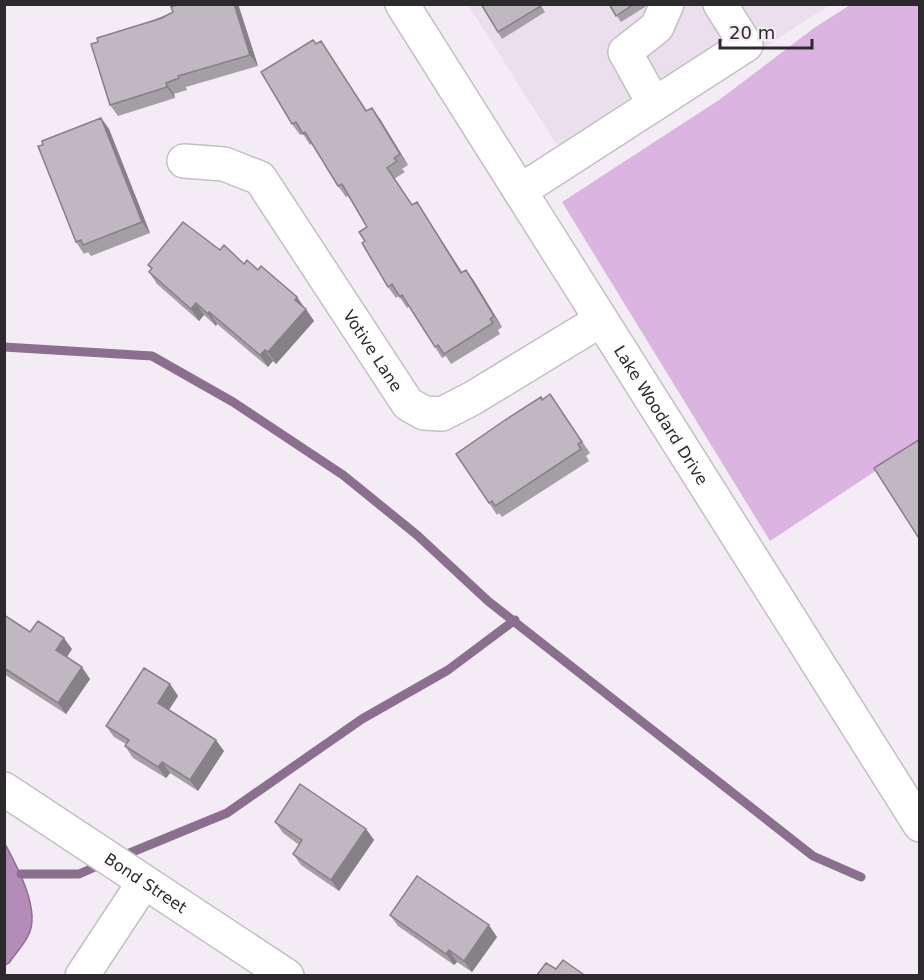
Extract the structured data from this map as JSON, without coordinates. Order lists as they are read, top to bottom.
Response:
{
  "streets": {
    "street": ["Votive Lane", "Lake Woodard Drive", "Bond Street"]
  },
  "crossings": [
    ["Votive Lane", "Lake Woodard Drive"]
  ],
  "scale_bar": "20 m"
}
